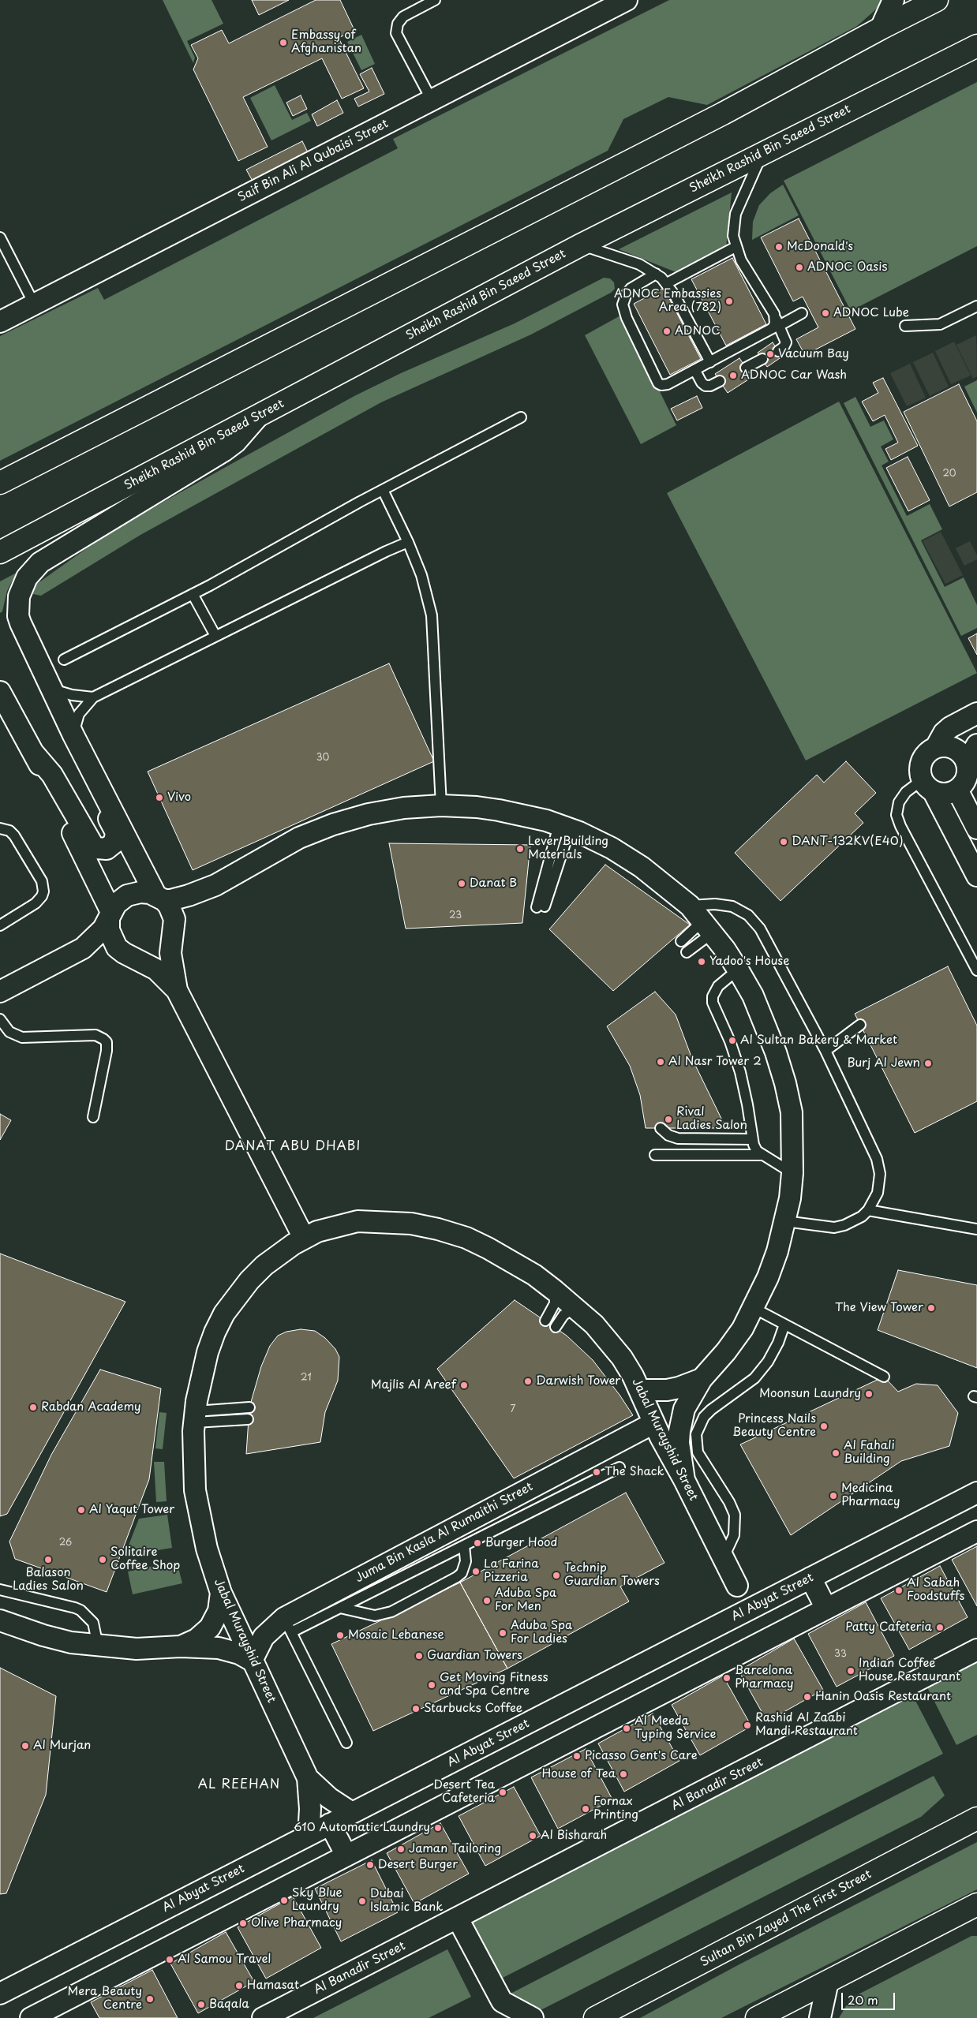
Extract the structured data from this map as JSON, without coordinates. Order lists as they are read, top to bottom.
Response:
{
  "streets": {
    "main road": ["Sheikh Rashid Bin Saeed Street", "Sultan Bin Zayed The First Street"],
    "street": [
      "Saif Bin Ali Al Qubaisi Street",
      "Jabal Murayshid Street",
      "Juma Bin Kasla Al Rumaithi Street",
      "Al Abyat Street",
      "Al Banadir Street"
    ]
  },
  "crossings": [
    ["Jabal Murayshid Street", "Juma Bin Kasla Al Rumaithi Street"],
    ["Jabal Murayshid Street", "Al Abyat Street"]
  ],
  "districts": ["DANAT ABU DHABI", "AL REEHAN"],
  "places": [
    "Embassy of Afghanistan",
    "McDonald's",
    "ADNOC Oasis",
    "ADNOC Embassies Area (782)",
    "ADNOC Lube",
    "ADNOC",
    "Vacuum Bay",
    "ADNOC Car Wash",
    "Vivo",
    "DANT-132KV(E40)",
    "Lever Building Materials",
    "Danat B",
    "Yadoo's House",
    "Al Sultan Bakery & Market",
    "Al Nasr Tower 2",
    "Burj Al Jewn",
    "Rival Ladies Salon",
    "The View Tower",
    "Darwish Tower",
    "Majlis Al Areef",
    "Moonsun Laundry",
    "Rabdan Academy",
    "Princess Nails Beauty Centre",
    "Al Fahali Building",
    "The Shack",
    "Medicina Pharmacy",
    "Al Yaqut Tower",
    "Burger Hood",
    "Balason Ladies Salon",
    "Solitaire Coffee Shop",
    "La Farina Pizzeria",
    "Technip Guardian Towers",
    "Al Sabah Foodstuffs",
    "Aduba Spa For Men",
    "Patty Cafeteria",
    "Aduba Spa For Ladies",
    "Mosaic Lebanese",
    "Guardian Towers",
    "Indian Coffee House Restaurant",
    "Barcelona Pharmacy",
    "Get Moving Fitness and Spa Centre",
    "Hanin Oasis Restaurant",
    "Starbucks Coffee",
    "Rashid Al Zaabi Mandi Restaurant",
    "Al Meeda Typing Service",
    "Al Murjan",
    "Picasso Gent's Care",
    "House of Tea",
    "Desert Tea Cafeteria",
    "Fornax Printing",
    "610 Automatic Laundry",
    "Al Bisharah",
    "Jaman Tailoring",
    "Desert Burger",
    "Sky Blue Laundry",
    "Dubai Islamic Bank",
    "Olive Pharmacy",
    "Al Samou Travel",
    "Hamasat",
    "Mera Beauty Centre",
    "Baqala"
  ],
  "house_numbers": [
    "20",
    "30",
    "23",
    "21",
    "7",
    "26",
    "33"
  ],
  "scale_bar": "20 m"
}
